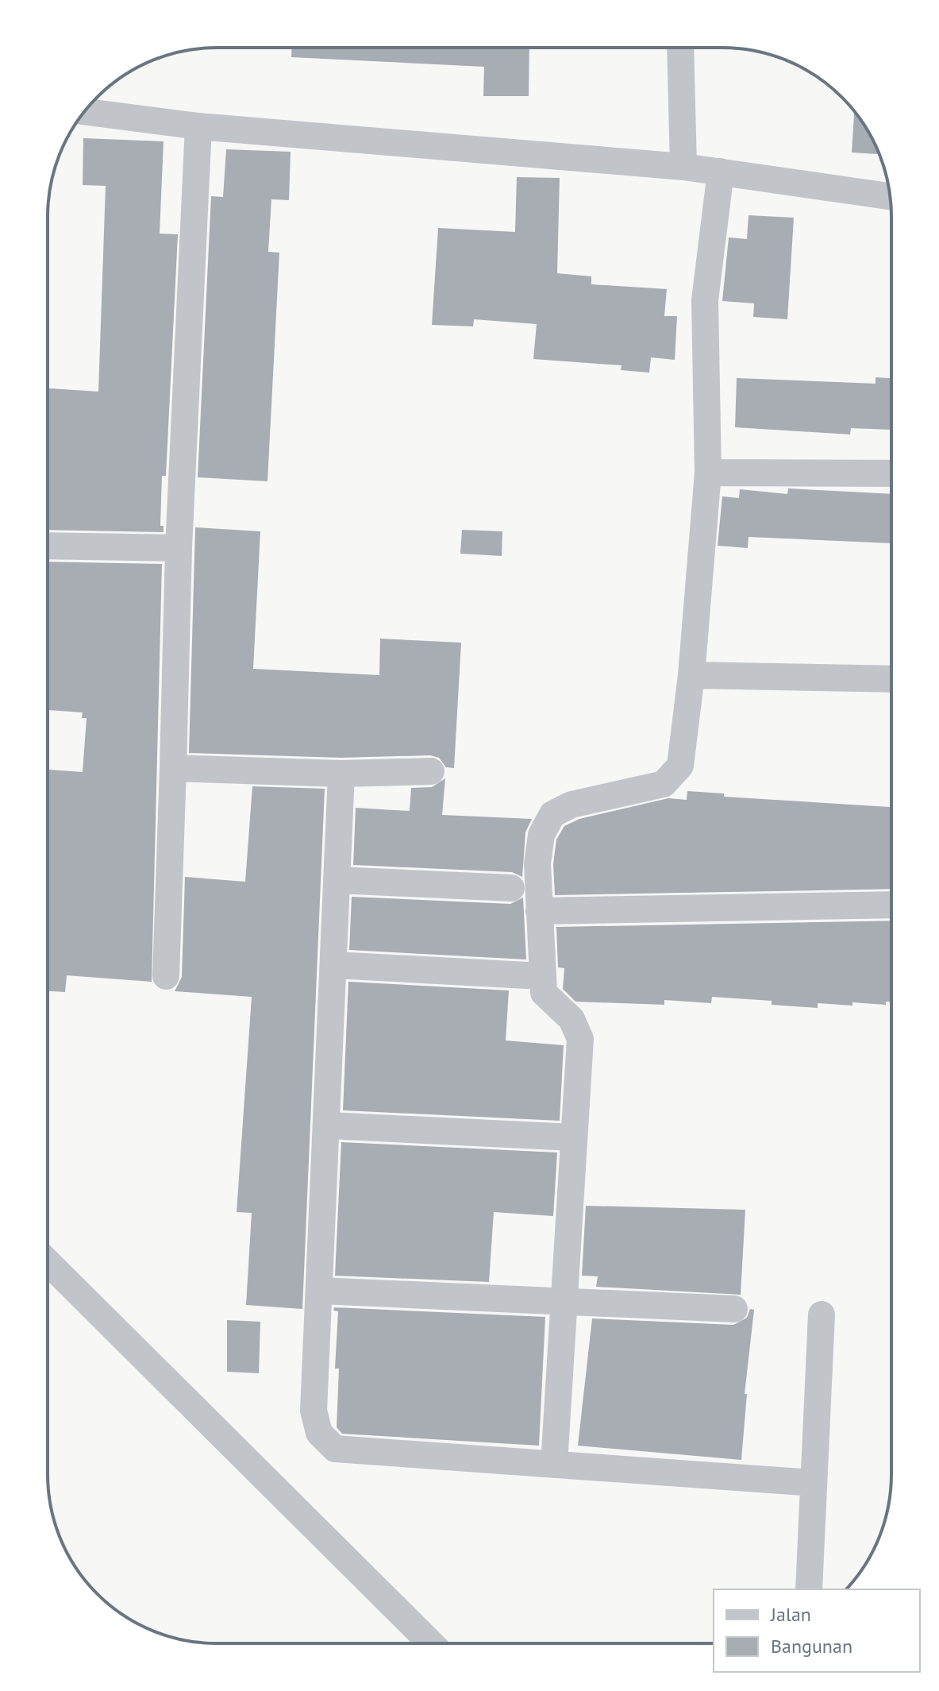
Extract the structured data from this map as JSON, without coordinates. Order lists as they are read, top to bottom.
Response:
{
  "legend": ["Jalan", "Bangunan"]
}
